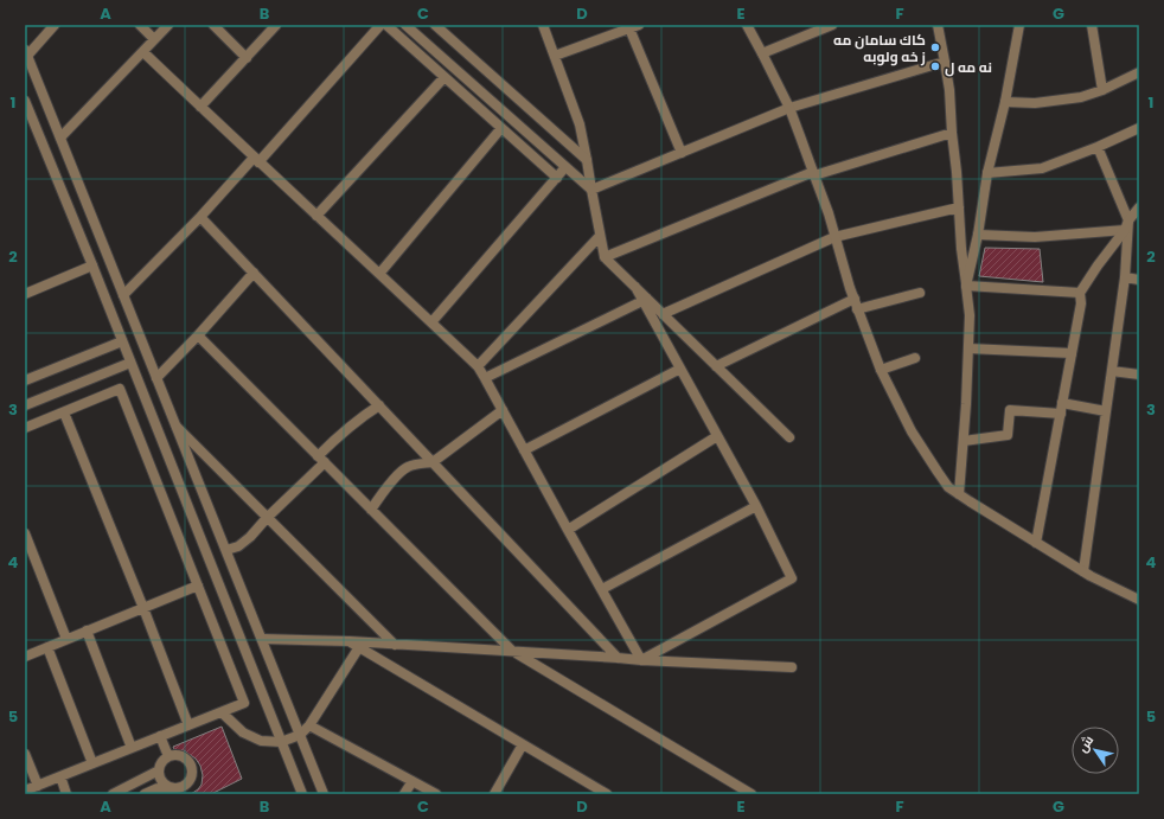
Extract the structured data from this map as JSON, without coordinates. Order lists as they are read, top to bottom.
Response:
{
  "places": ["كاك سامان مه ز خه ولوبه", "نه مه ل"],
  "north": "top left",
  "grid": {
    "columns": [
      "A",
      "B",
      "C",
      "D",
      "E",
      "F",
      "G"
    ],
    "rows": [
      "1",
      "2",
      "3",
      "4",
      "5"
    ]
  }
}
